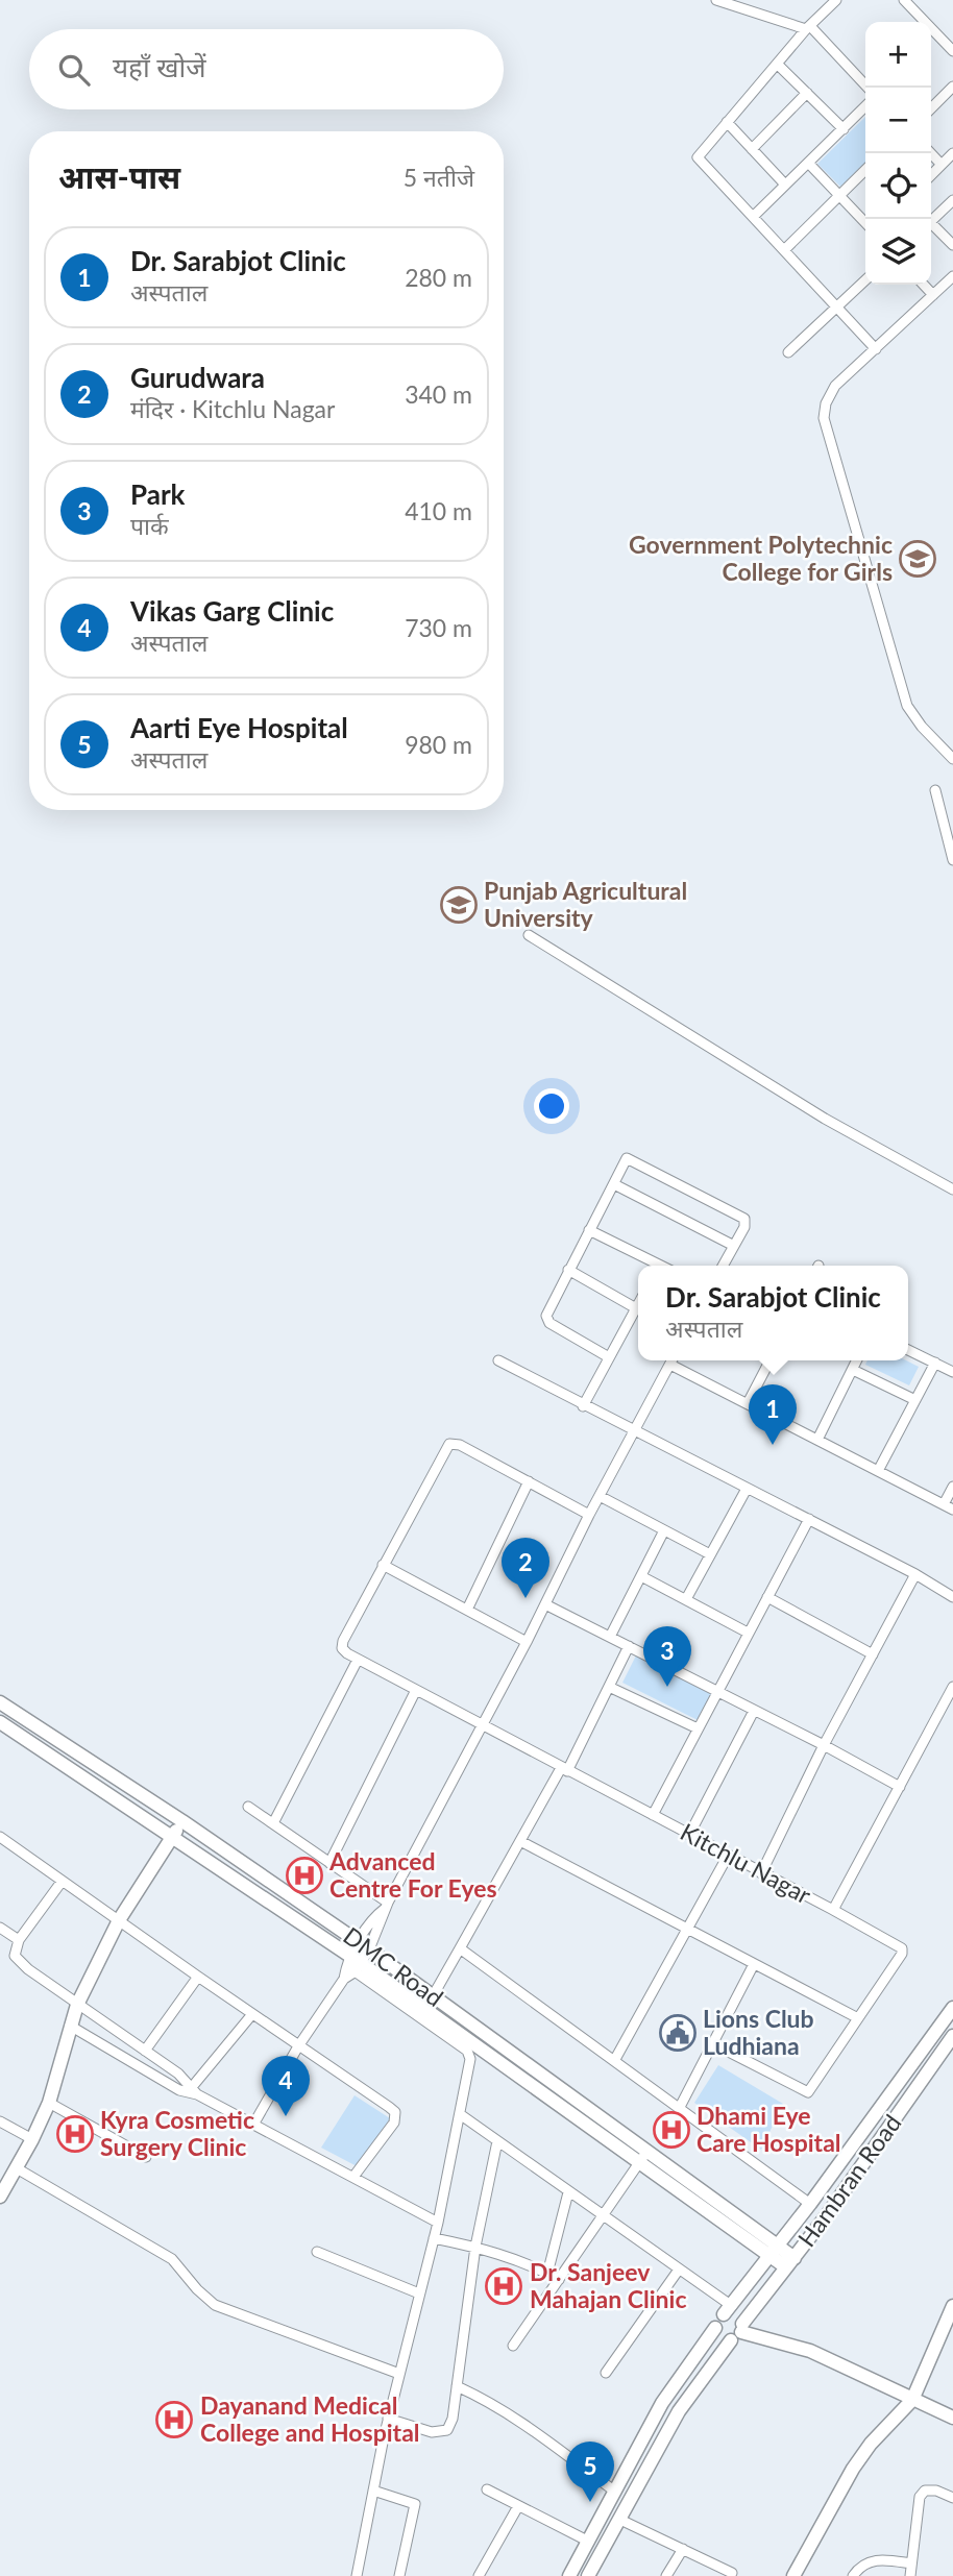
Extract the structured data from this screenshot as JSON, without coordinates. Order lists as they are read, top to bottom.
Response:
{
  "streets": {
    "street": ["Kitchlu Nagar", "DMC Road", "Hambran Road"]
  },
  "crossings": [
    ["DMC Road", "Hambran Road"]
  ],
  "places": {
    "school or university": ["Government Polytechnic College for Girls", "Punjab Agricultural University"],
    "hospital": [
      "Advanced Centre For Eyes",
      "Dhami Eye Care Hospital",
      "Kyra Cosmetic Surgery Clinic",
      "Dr. Sanjeev Mahajan Clinic",
      "Dayanand Medical College and Hospital"
    ],
    "public building": ["Lions Club Ludhiana"]
  },
  "page": {
    "map_buttons": ["+", "−"],
    "search": "यहाँ खोजें",
    "heading": ["आस-पास", "5 नतीजे"],
    "list": [
      {
        "mark": "1",
        "name": "Dr. Sarabjot Clinic",
        "note": "अस्पताल",
        "value": "280 m"
      },
      {
        "mark": "2",
        "name": "Gurudwara",
        "note": "मंदिर · Kitchlu Nagar",
        "value": "340 m"
      },
      {
        "mark": "3",
        "name": "Park",
        "note": "पार्क",
        "value": "410 m"
      },
      {
        "mark": "4",
        "name": "Vikas Garg Clinic",
        "note": "अस्पताल",
        "value": "730 m"
      },
      {
        "mark": "5",
        "name": "Aarti Eye Hospital",
        "note": "अस्पताल",
        "value": "980 m"
      }
    ],
    "popup": ["Dr. Sarabjot Clinic", "अस्पताल"],
    "pins": [
      "1",
      "2",
      "3",
      "4",
      "5"
    ]
  }
}
